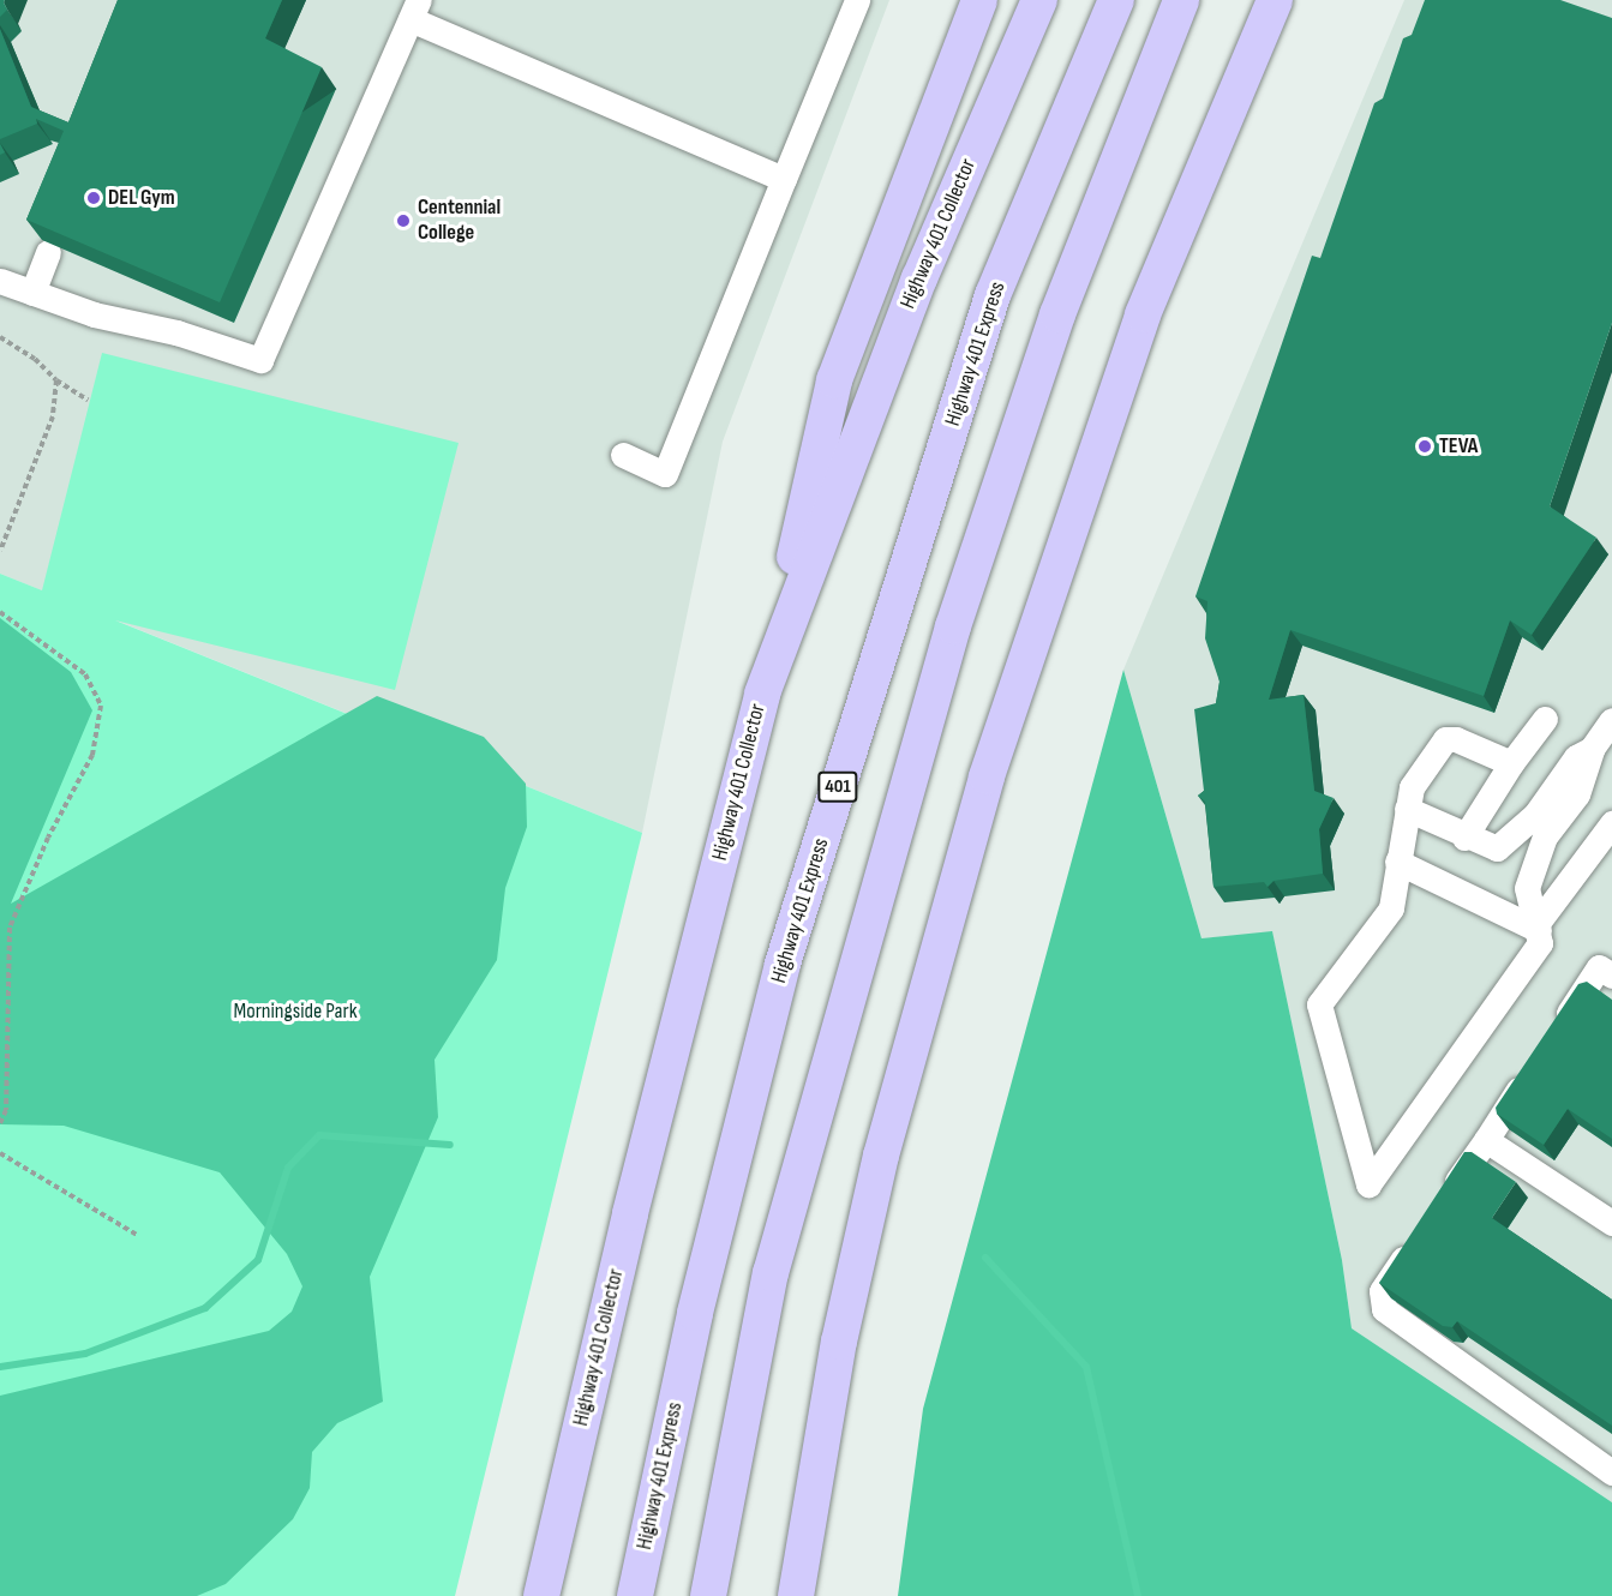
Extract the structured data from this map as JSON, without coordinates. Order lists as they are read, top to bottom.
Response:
{
  "streets": {
    "highway": ["Highway 401 Collector", "Highway 401 Express", "401"]
  },
  "parks": ["Morningside Park"],
  "places": ["DEL Gym", "Centennial College", "TEVA"]
}
